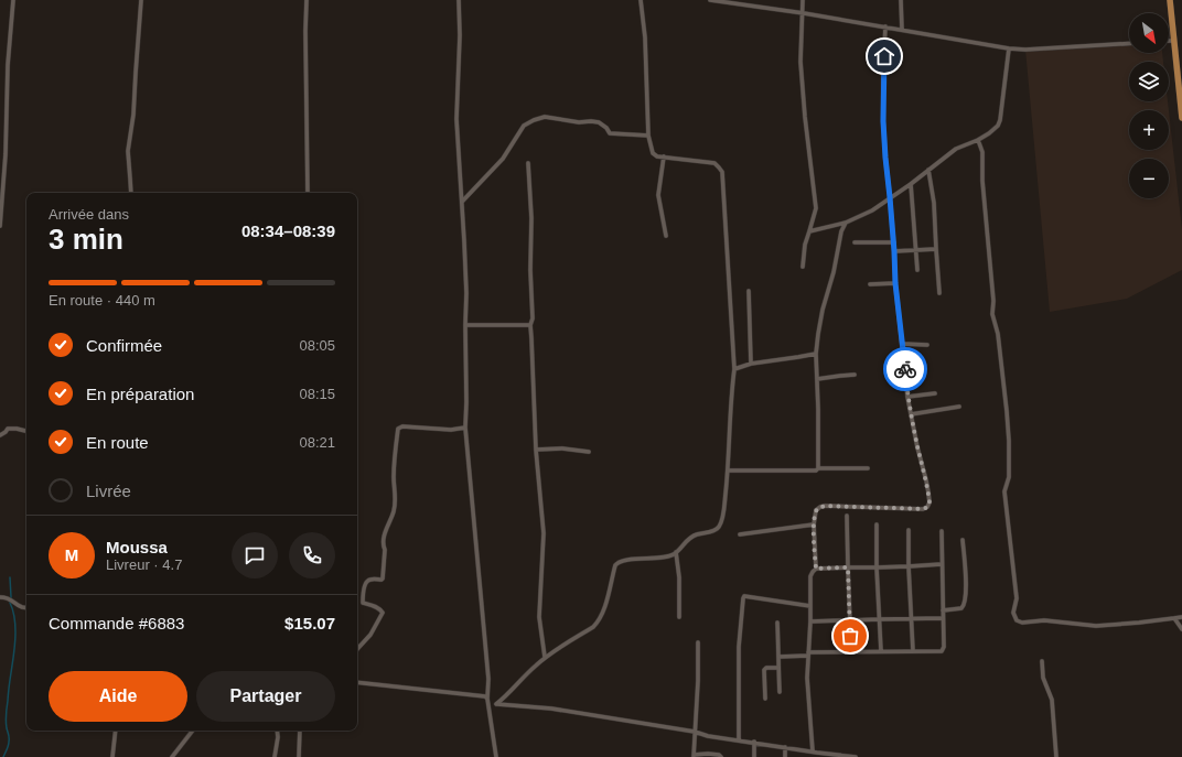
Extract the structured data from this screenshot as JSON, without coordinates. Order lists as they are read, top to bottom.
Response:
{
  "north": "bottom right",
  "page": {
    "map_buttons": ["+", "−"],
    "heading": ["3 min", "Arrivée dans", "08:34–08:39"],
    "panel": [
      "Moussa",
      "Livreur · 4.7",
      "Commande #6883",
      "$15.07"
    ],
    "bar": "En route · 440 m",
    "list": [
      ["Confirmée", "08:05"],
      ["En préparation", "08:15"],
      ["En route", "08:21"],
      "Livrée"
    ],
    "round": "M",
    "buttons": ["Aide", "Partager"]
  }
}
